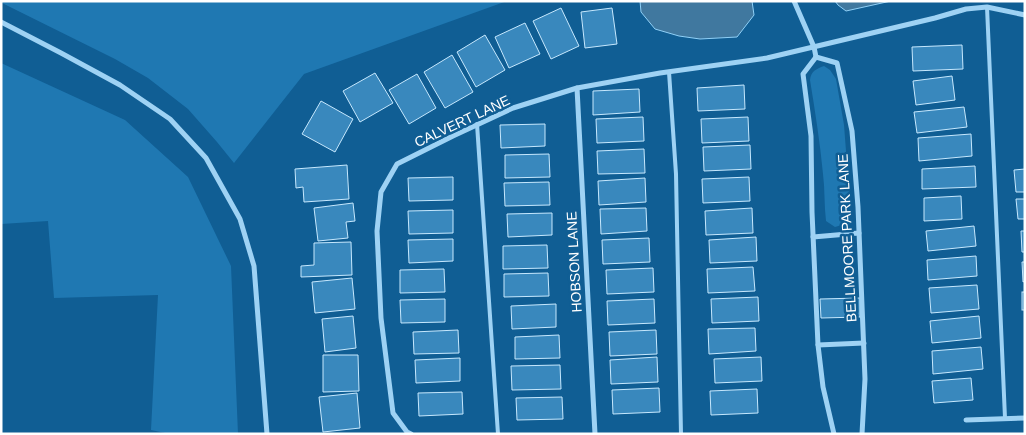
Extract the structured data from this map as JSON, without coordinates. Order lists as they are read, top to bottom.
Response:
{
  "streets": {
    "street": ["CALVERT LANE", "BELLMOORE PARK LANE", "HOBSON LANE"]
  },
  "crossings": [
    ["CALVERT LANE", "HOBSON LANE"]
  ]
}
